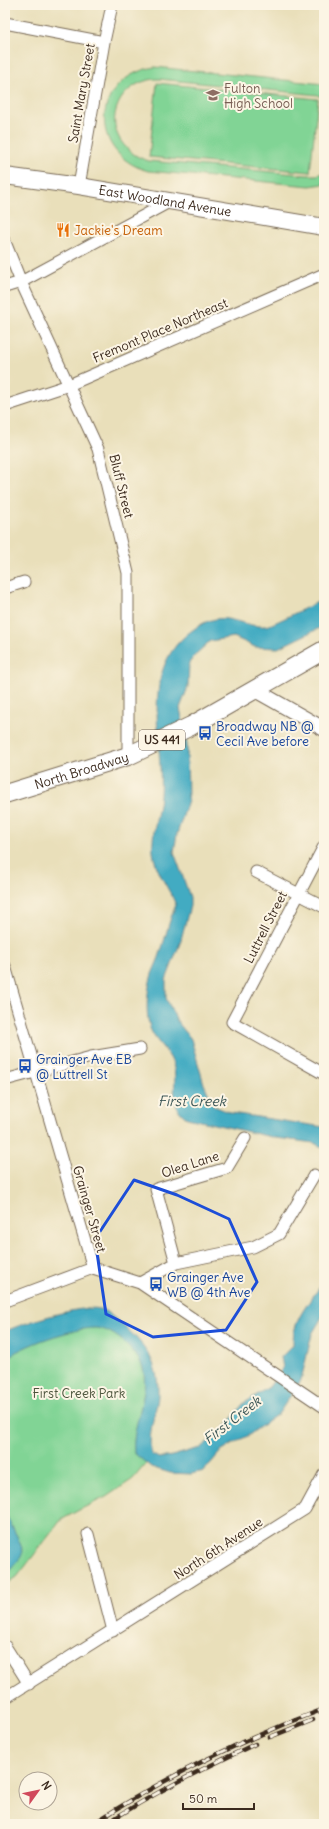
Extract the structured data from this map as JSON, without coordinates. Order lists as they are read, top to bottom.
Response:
{
  "streets": {
    "main road": ["East Woodland Avenue", "US 441", "North Broadway"],
    "street": [
      "Saint Mary Street",
      "Fremont Place Northeast",
      "Bluff Street",
      "Luttrell Street",
      "Olea Lane",
      "Grainger Street",
      "North 6th Avenue"
    ]
  },
  "crossings": [
    ["Saint Mary Street", "East Woodland Avenue"],
    ["Fremont Place Northeast", "Bluff Street"],
    ["Bluff Street", "North Broadway"]
  ],
  "water": ["First Creek"],
  "parks": ["First Creek Park"],
  "places": {
    "school or university": ["Fulton High School"],
    "restaurant": ["Jackie's Dream"],
    "bus stop": ["Broadway NB @ Cecil Ave before", "Grainger Ave EB @ Luttrell St", "Grainger Ave WB @ 4th Ave"]
  },
  "scale_bar": "50 m",
  "north": "top right"
}
